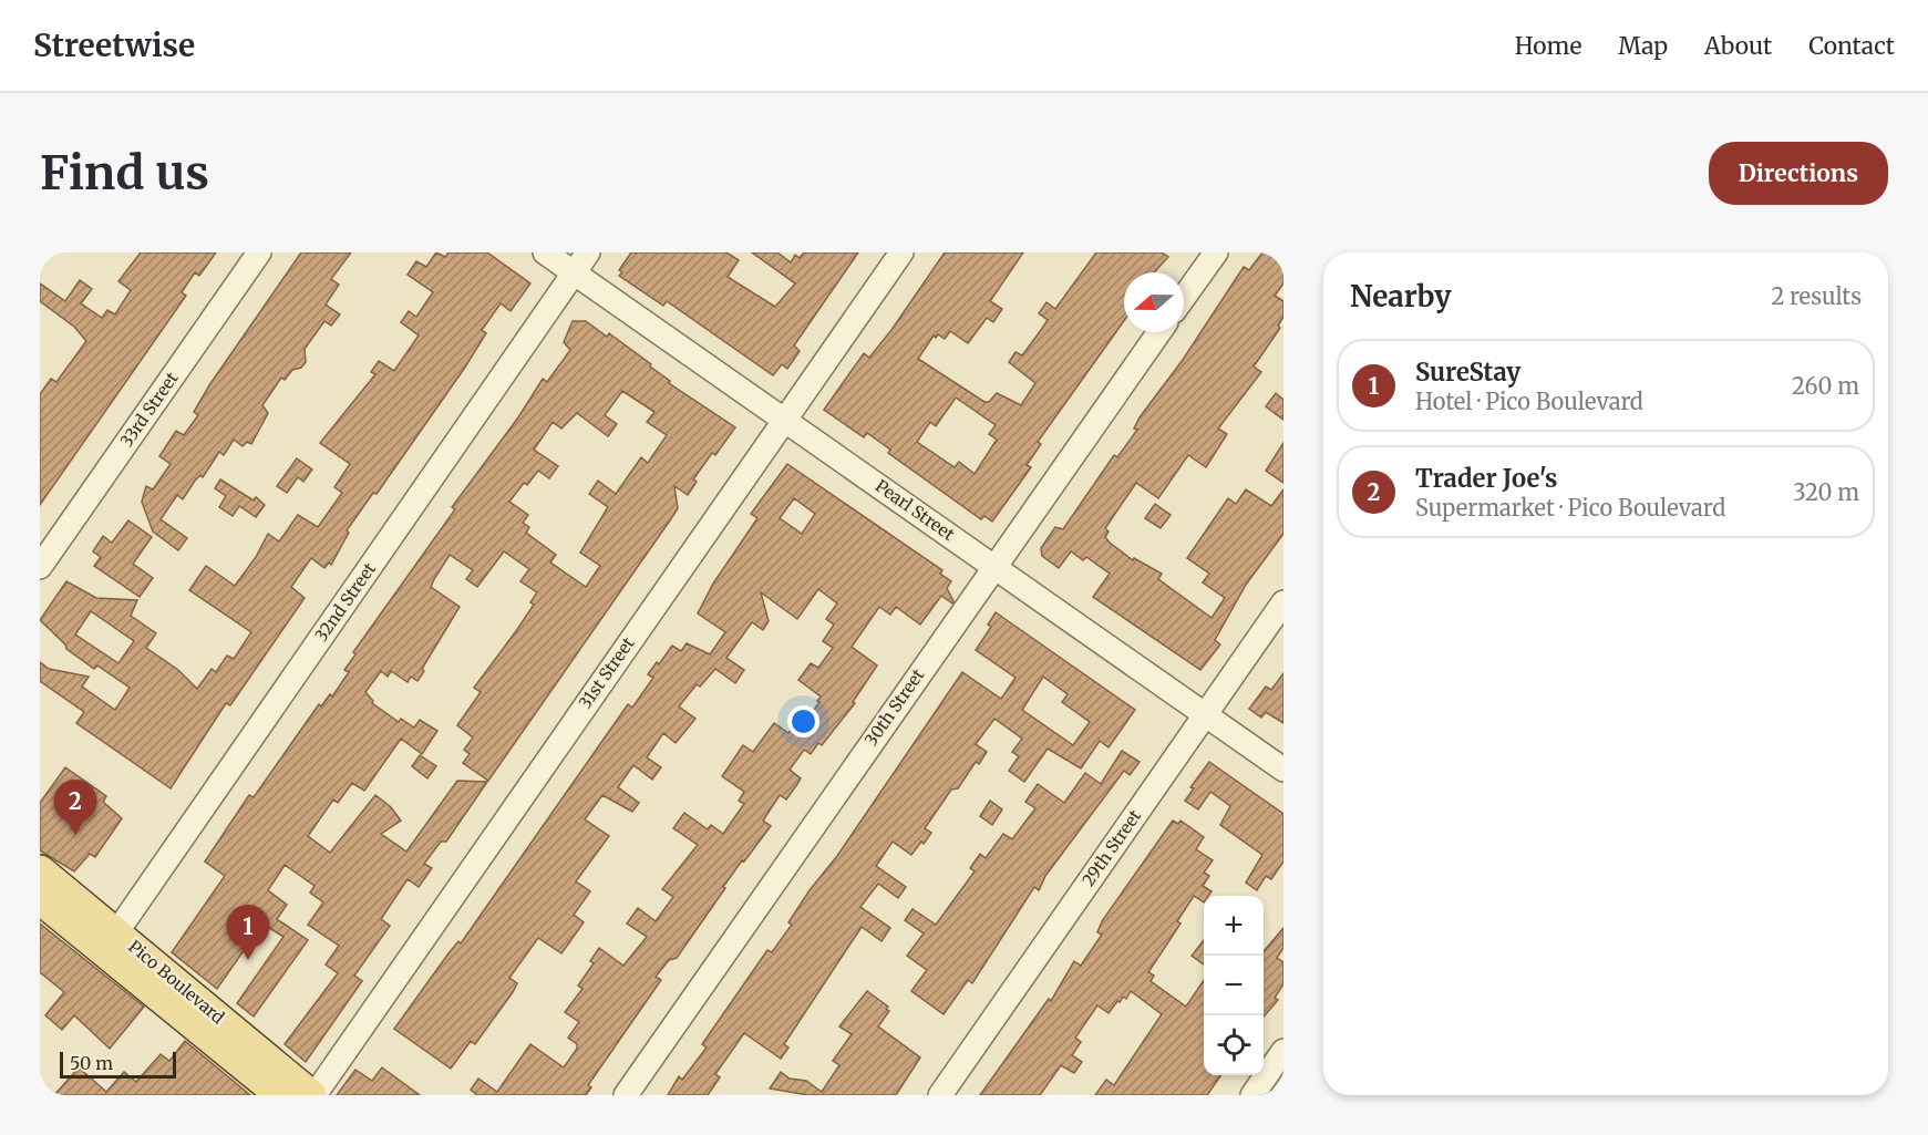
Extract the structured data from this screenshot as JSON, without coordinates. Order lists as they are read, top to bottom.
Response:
{
  "streets": {
    "main road": ["Pico Boulevard"],
    "street": [
      "33rd Street",
      "Pearl Street",
      "32nd Street",
      "31st Street",
      "30th Street",
      "29th Street"
    ]
  },
  "crossings": [
    ["Pearl Street", "32nd Street"],
    ["Pearl Street", "31st Street"],
    ["Pearl Street", "30th Street"],
    ["Pearl Street", "29th Street"],
    ["32nd Street", "Pico Boulevard"],
    ["31st Street", "Pico Boulevard"]
  ],
  "scale_bar": "50 m",
  "north": "left",
  "page": {
    "header": "Streetwise",
    "nav": [
      "Home",
      "Map",
      "About",
      "Contact"
    ],
    "buttons": "Directions",
    "title": "Find us",
    "heading": ["Nearby", "2 results"],
    "list": [
      {
        "mark": "1",
        "name": "SureStay",
        "note": "Hotel · Pico Boulevard",
        "value": "260 m"
      },
      {
        "mark": "2",
        "name": "Trader Joe's",
        "note": "Supermarket · Pico Boulevard",
        "value": "320 m"
      }
    ],
    "pins": ["2", "1"],
    "map_buttons": ["+", "−"],
    "scale": "50 m"
  }
}
